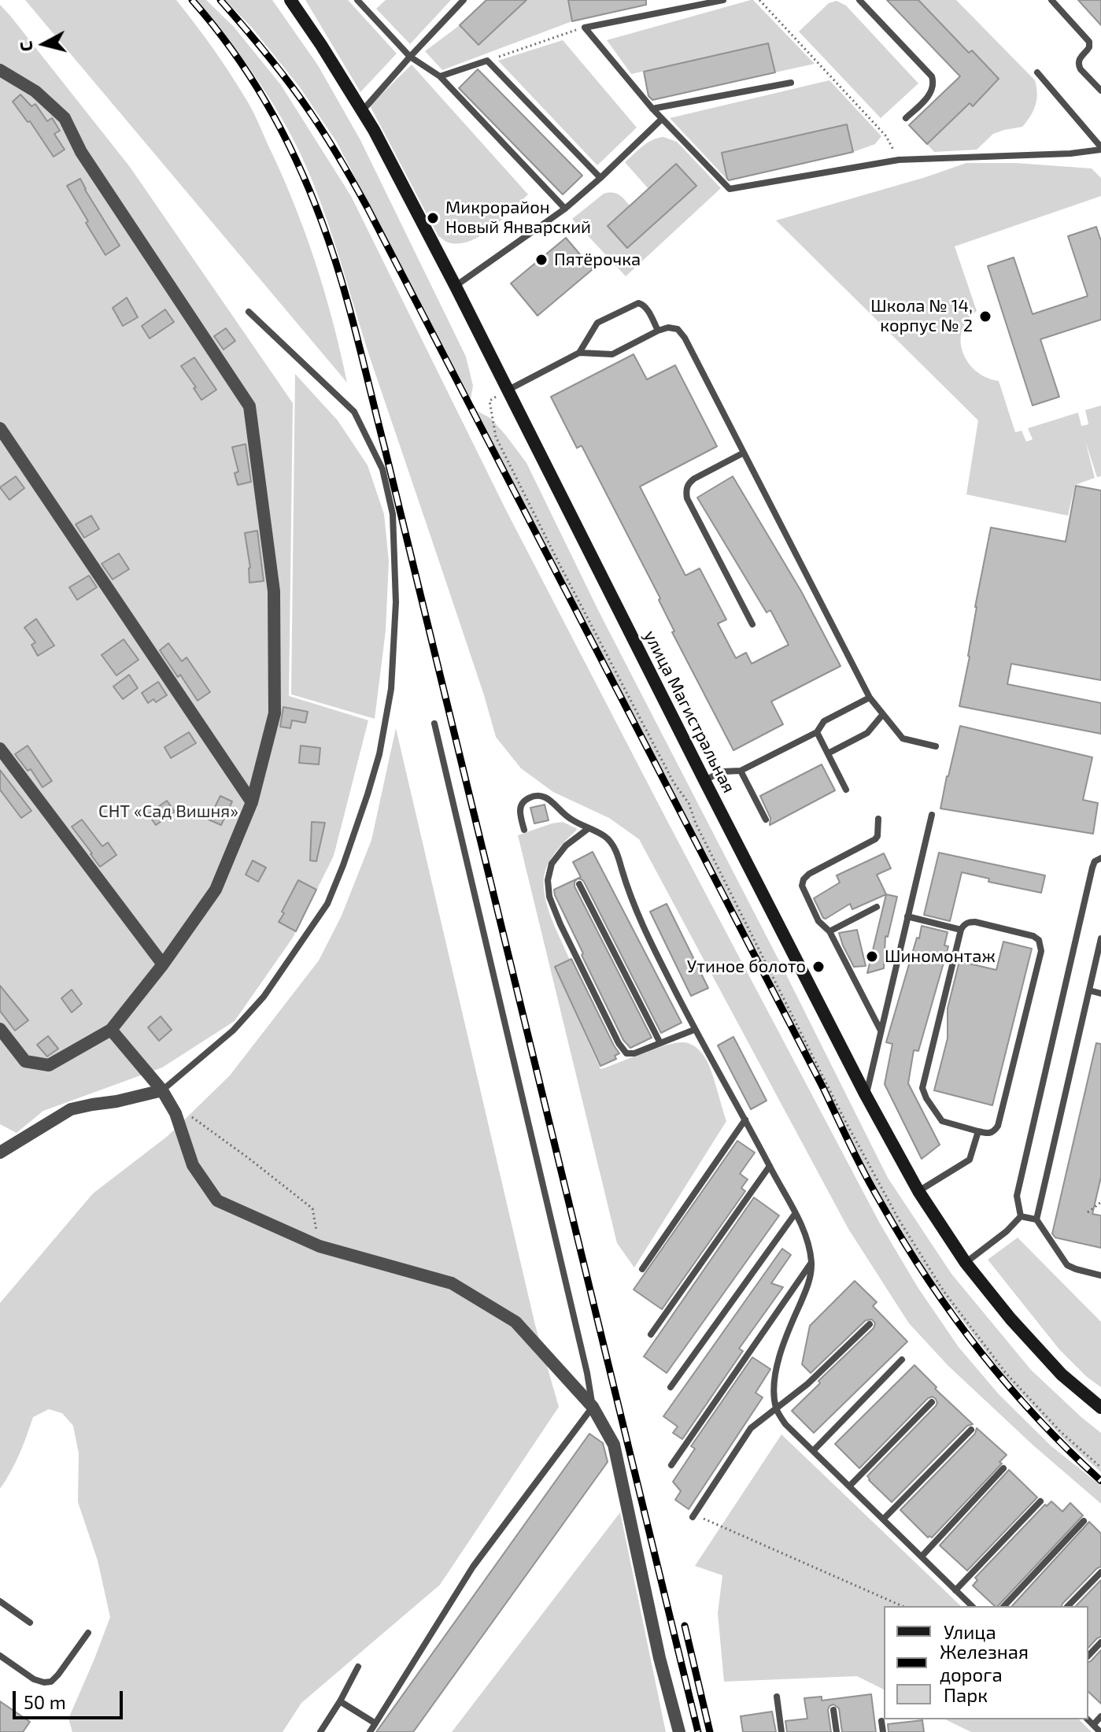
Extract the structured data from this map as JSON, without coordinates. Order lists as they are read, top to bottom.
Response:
{
  "streets": {
    "main road": ["улица Магистральная"]
  },
  "parks": ["СНТ «Сад Вишня»"],
  "places": [
    "Микрорайон Новый Январский",
    "Пятёрочка",
    "Школа № 14, корпус № 2",
    "Шиномонтаж",
    "Утиное болото"
  ],
  "legend": ["Улица", "Железная дорога", "Парк"],
  "scale_bar": "50 m",
  "north": "left"
}
